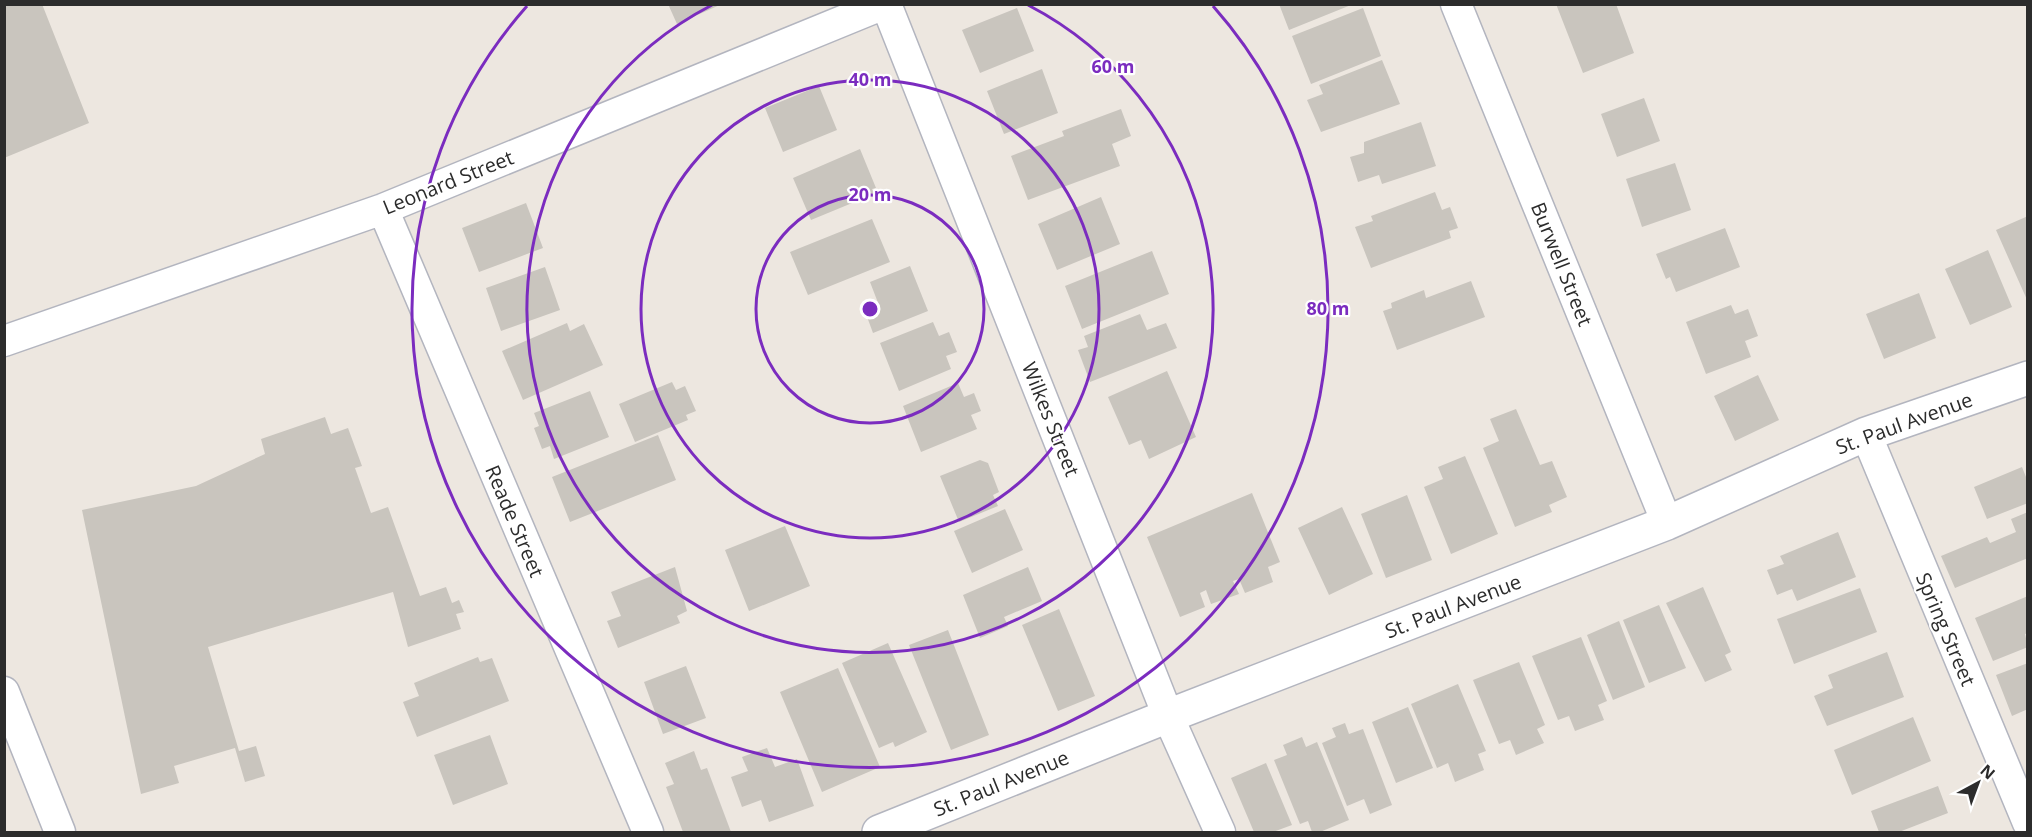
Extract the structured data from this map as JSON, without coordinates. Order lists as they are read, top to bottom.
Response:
{
  "streets": {
    "street": [
      "Leonard Street",
      "Burwell Street",
      "Wilkes Street",
      "St. Paul Avenue",
      "Reade Street",
      "Spring Street"
    ]
  },
  "crossings": [
    ["Leonard Street", "Wilkes Street"],
    ["Leonard Street", "Reade Street"],
    ["Burwell Street", "St. Paul Avenue"],
    ["Wilkes Street", "St. Paul Avenue"],
    ["St. Paul Avenue", "Spring Street"]
  ],
  "north": "top right",
  "rings": [
    "60 m",
    "40 m",
    "20 m",
    "80 m"
  ]
}
